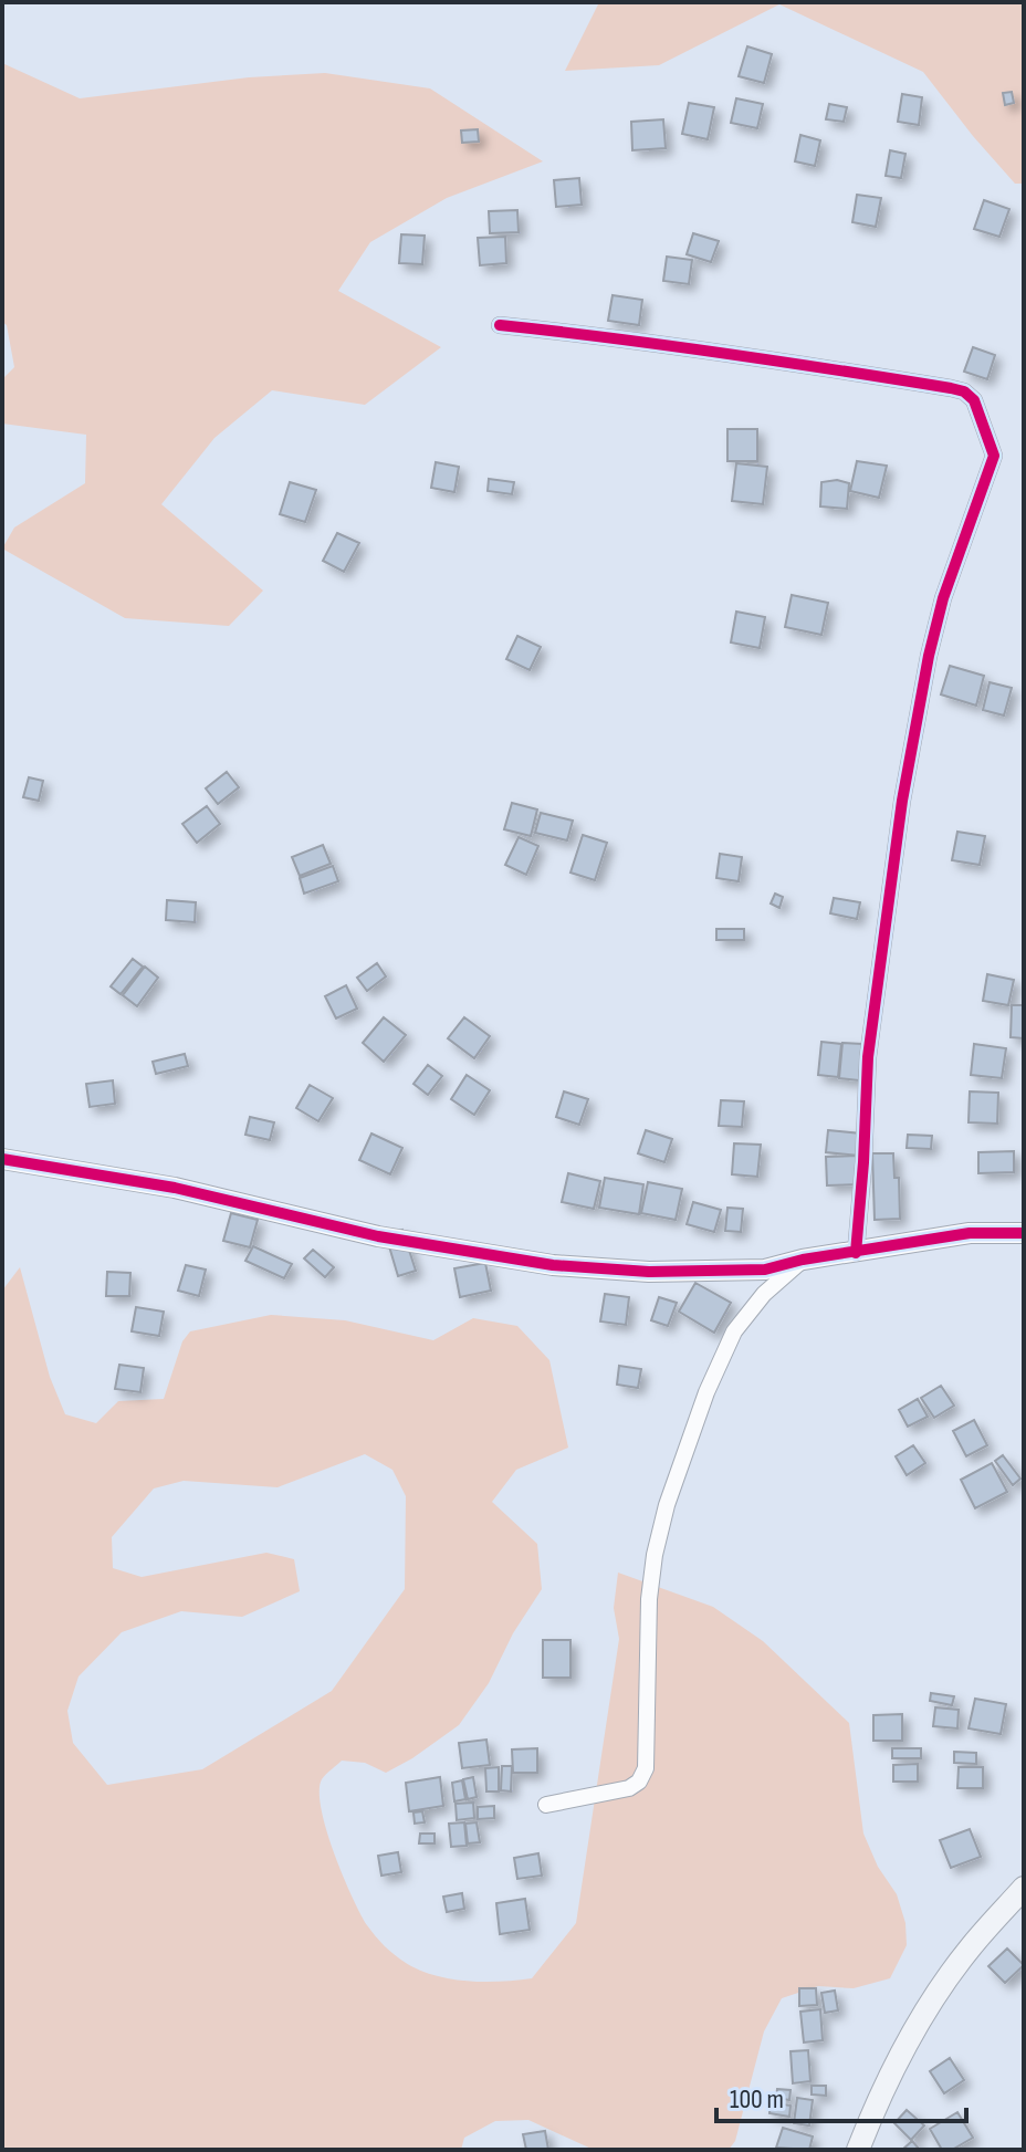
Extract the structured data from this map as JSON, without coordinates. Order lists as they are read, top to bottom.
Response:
{
  "scale_bar": "100 m"
}
